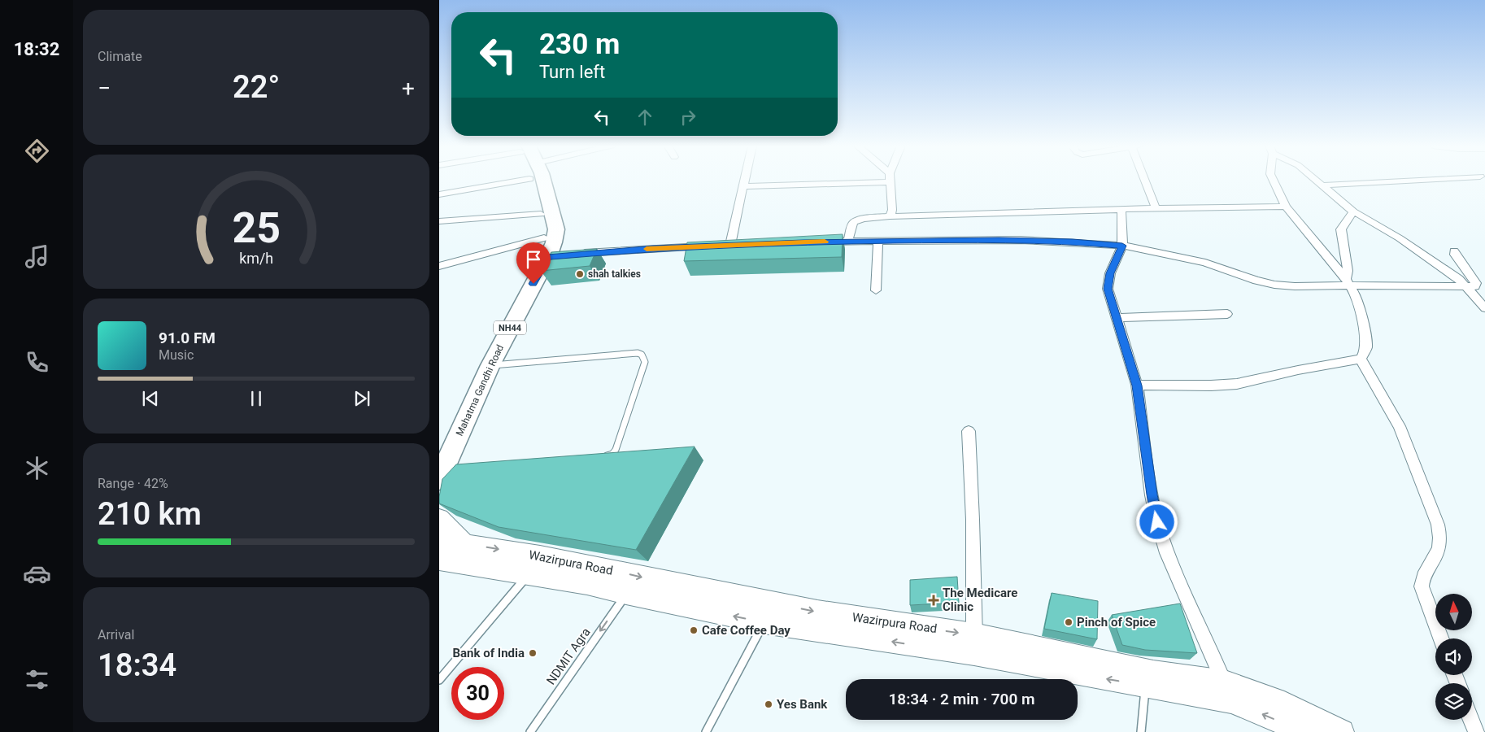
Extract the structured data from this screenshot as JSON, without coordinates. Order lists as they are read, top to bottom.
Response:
{
  "streets": {
    "highway": ["NH44", "Mahatma Gandhi Road"],
    "main road": ["Wazirpura Road"],
    "lane": ["NDMIT Agra"]
  },
  "crossings": [
    ["Wazirpura Road", "NDMIT Agra"]
  ],
  "one_way": ["NDMIT Agra"],
  "places": {
    "other": [
      "shah talkies",
      "Pinch of Spice",
      "Cafe Coffee Day",
      "Bank of India",
      "Yes Bank"
    ],
    "health": ["The Medicare Clinic"]
  },
  "north": "top",
  "page": {
    "tabs": "18:32",
    "tile": [
      "Climate",
      ["Range · 42%", "210 km"],
      ["Arrival", "18:34"]
    ],
    "turn": ["230 m", "Turn left"],
    "heat": ["−", "22°", "+"],
    "song": ["91.0 FM", "Music"],
    "limit": "30",
    "trip": "18:34 · 2 min · 700 m",
    "gauge": ["25", "km/h"]
  }
}
